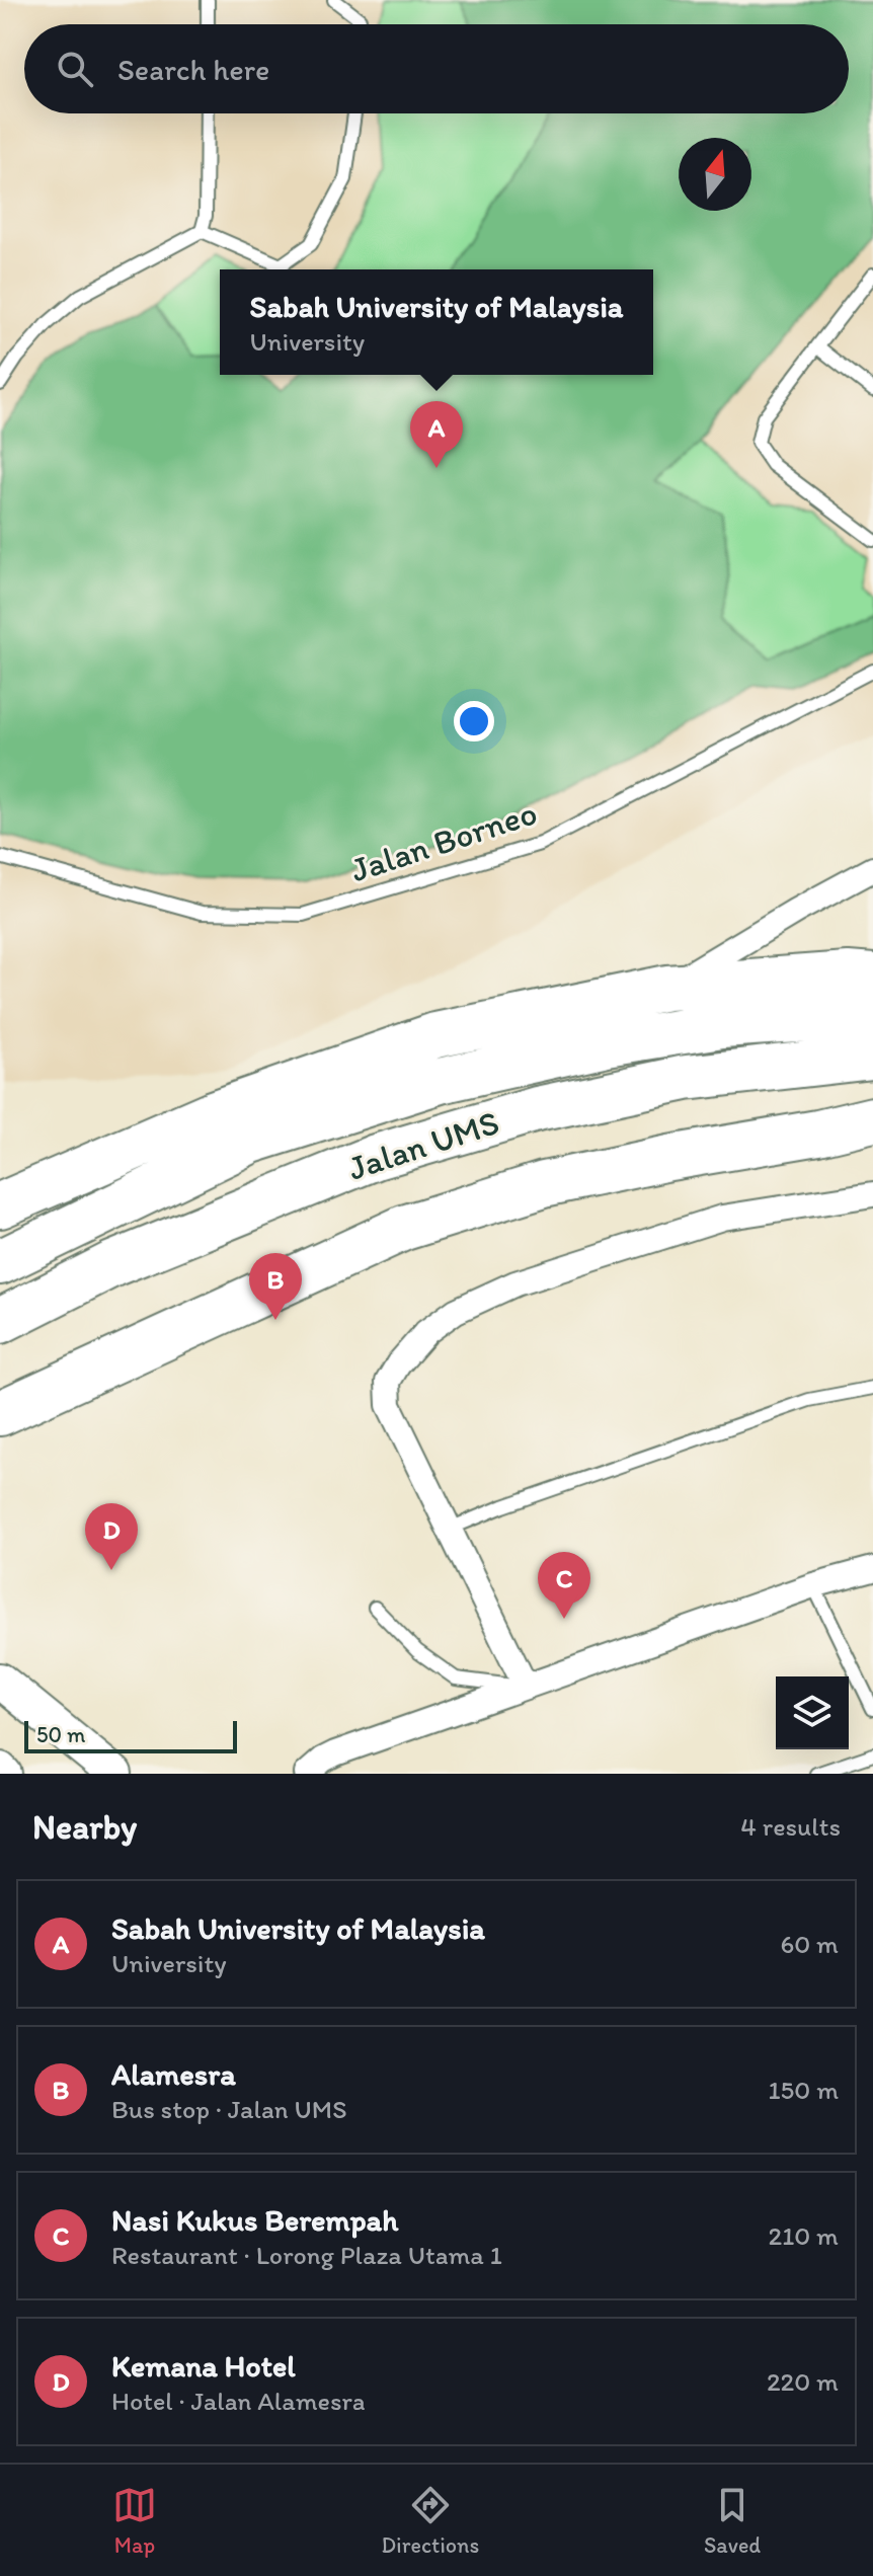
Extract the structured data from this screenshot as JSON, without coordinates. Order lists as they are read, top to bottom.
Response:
{
  "streets": {
    "highway": ["Jalan UMS"],
    "lane": ["Jalan Borneo"]
  },
  "scale_bar": "50 m",
  "north": "top",
  "page": {
    "search": "Search here",
    "popup": ["Sabah University of Malaysia", "University"],
    "pins": [
      "A",
      "B",
      "D",
      "C"
    ],
    "scale": "50 m",
    "heading": ["Nearby", "4 results"],
    "list": [
      {
        "mark": "A",
        "name": "Sabah University of Malaysia",
        "note": "University",
        "value": "60 m"
      },
      {
        "mark": "B",
        "name": "Alamesra",
        "note": "Bus stop · Jalan UMS",
        "value": "150 m"
      },
      {
        "mark": "C",
        "name": "Nasi Kukus Berempah",
        "note": "Restaurant · Lorong Plaza Utama 1",
        "value": "210 m"
      },
      {
        "mark": "D",
        "name": "Kemana Hotel",
        "note": "Hotel · Jalan Alamesra",
        "value": "220 m"
      }
    ],
    "nav": ["Map", "Directions", "Saved"]
  }
}
